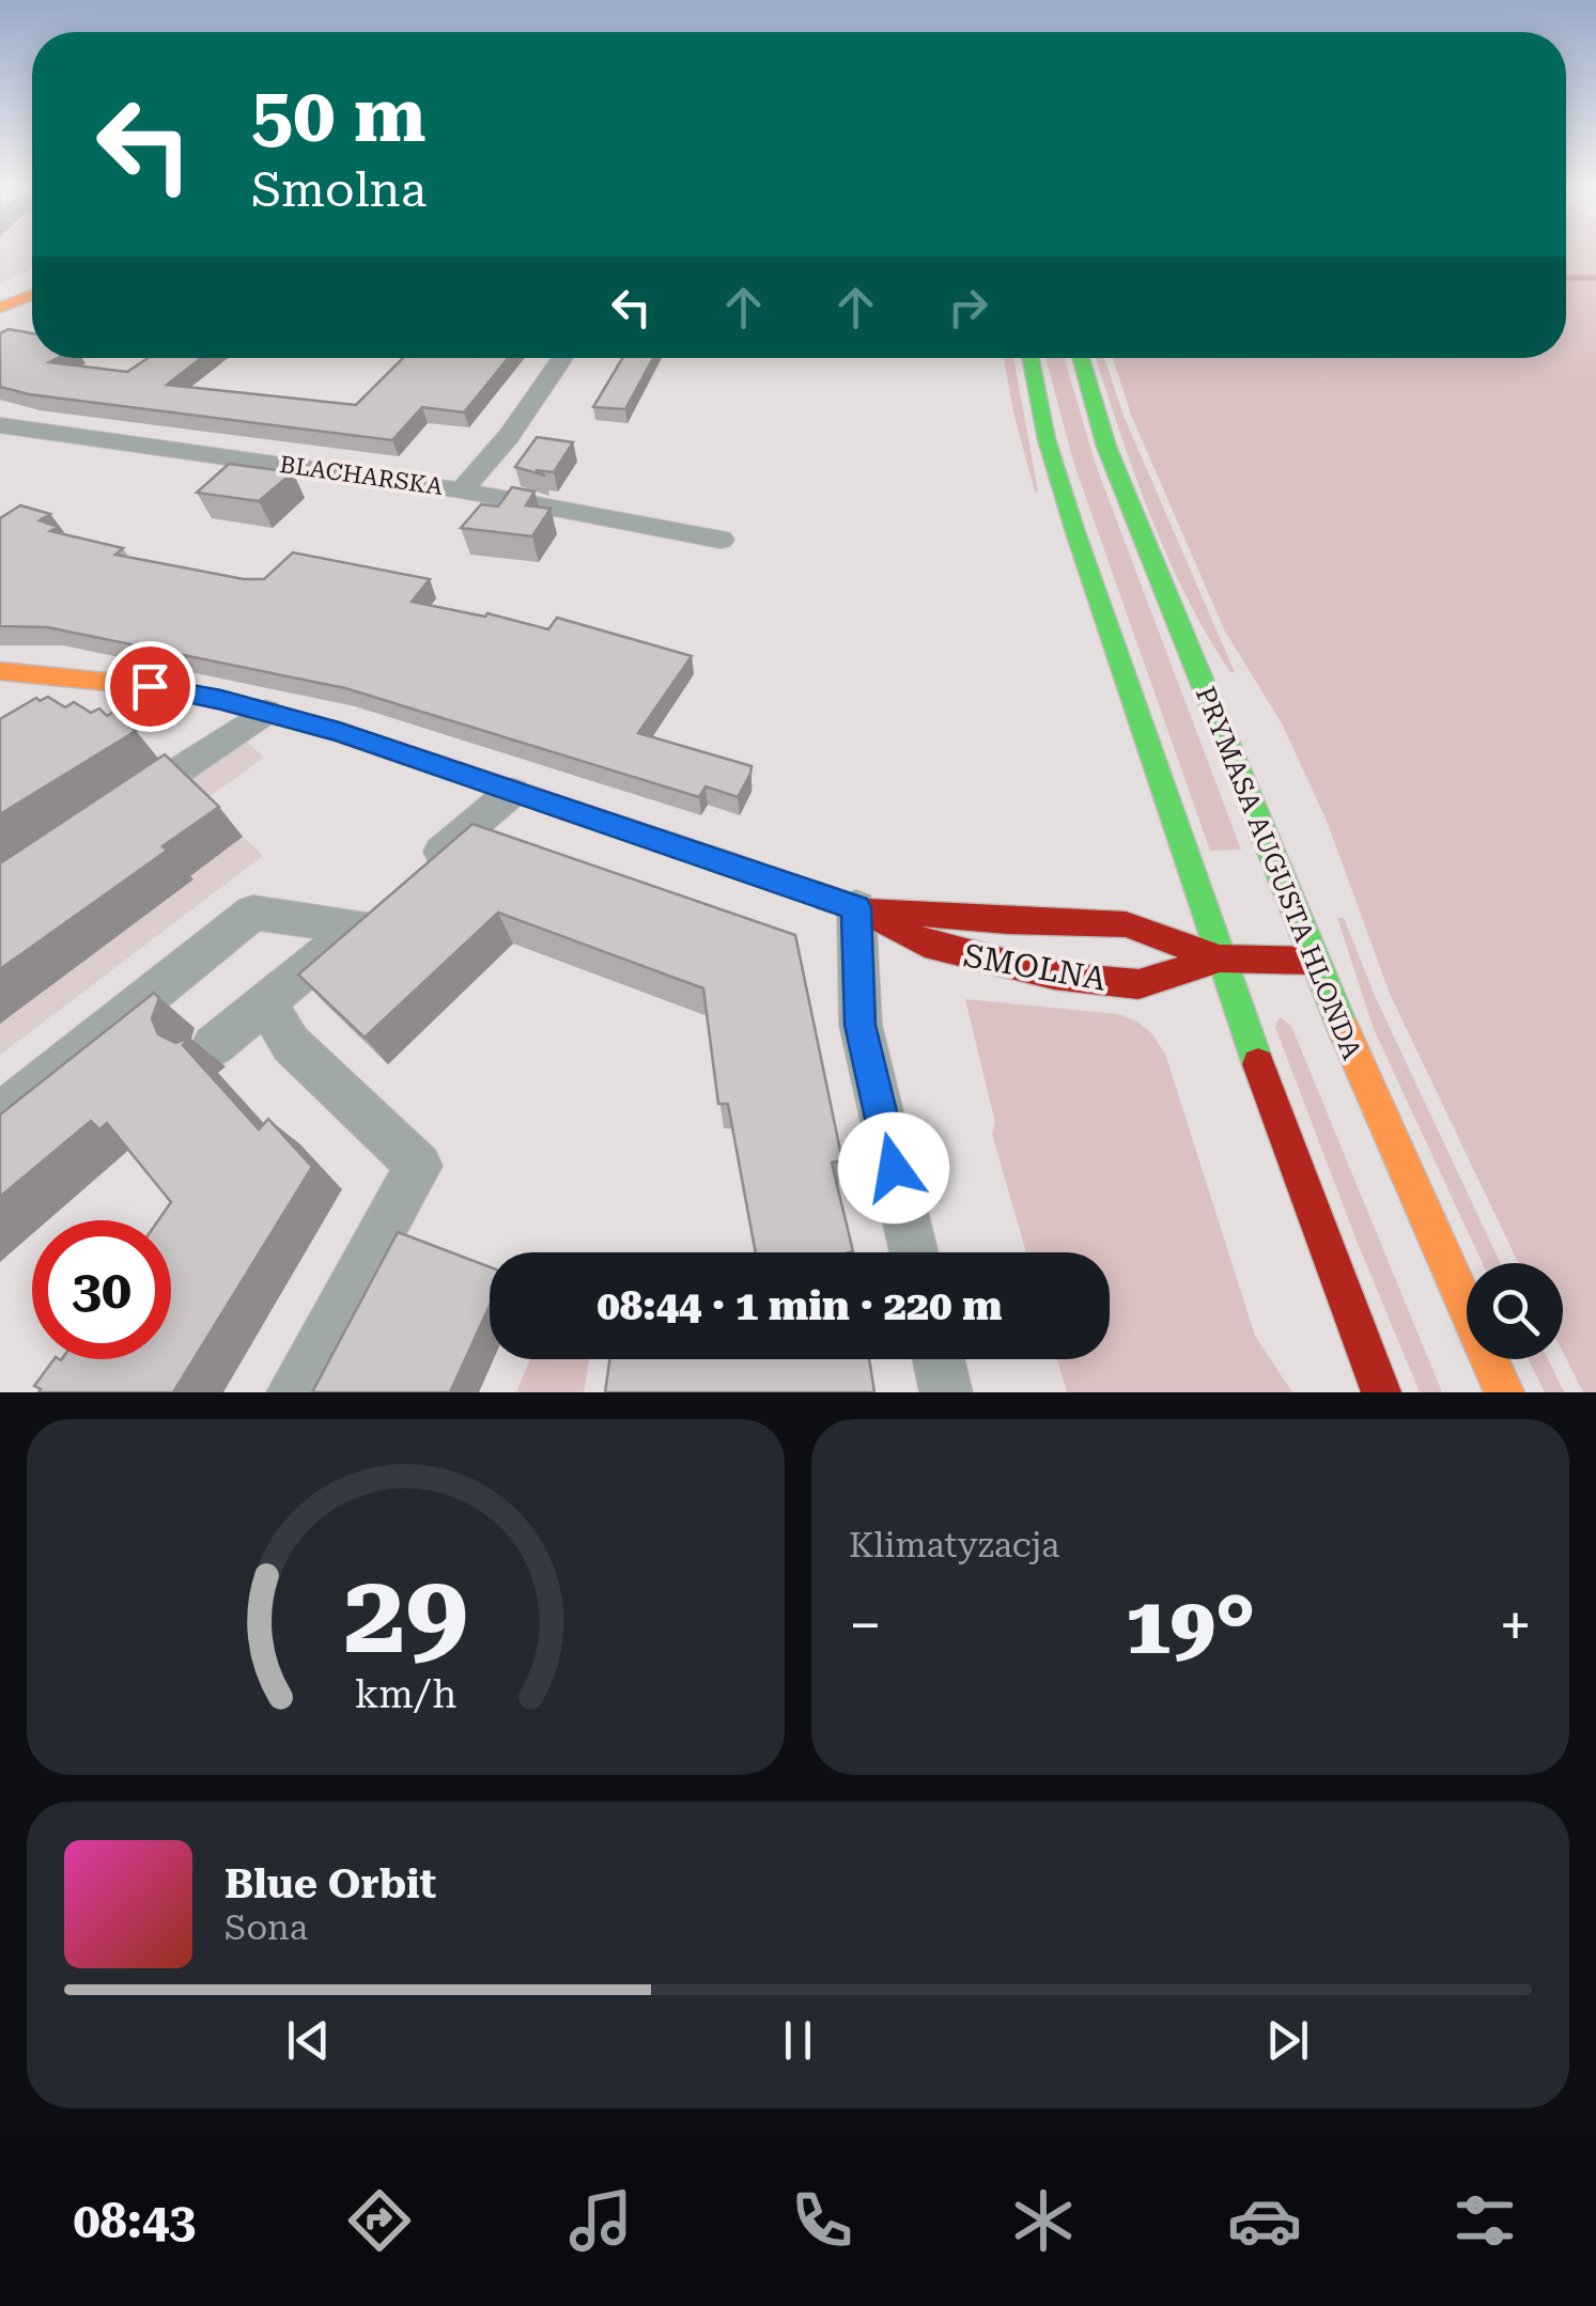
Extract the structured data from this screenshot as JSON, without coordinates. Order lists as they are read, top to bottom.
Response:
{
  "streets": {
    "main road": ["PRYMASA AUGUSTA HLONDA", "SMOLNA"],
    "street": ["BLACHARSKA"]
  },
  "crossings": [
    ["PRYMASA AUGUSTA HLONDA", "SMOLNA"]
  ],
  "page": {
    "turn": ["50 m", "Smolna"],
    "limit": "30",
    "trip": "08:44 · 1 min · 220 m",
    "tile": "Klimatyzacja",
    "heat": ["−", "19°", "+"],
    "song": ["Blue Orbit", "Sona"],
    "tabs": "08:43",
    "gauge": ["29", "km/h"]
  }
}
